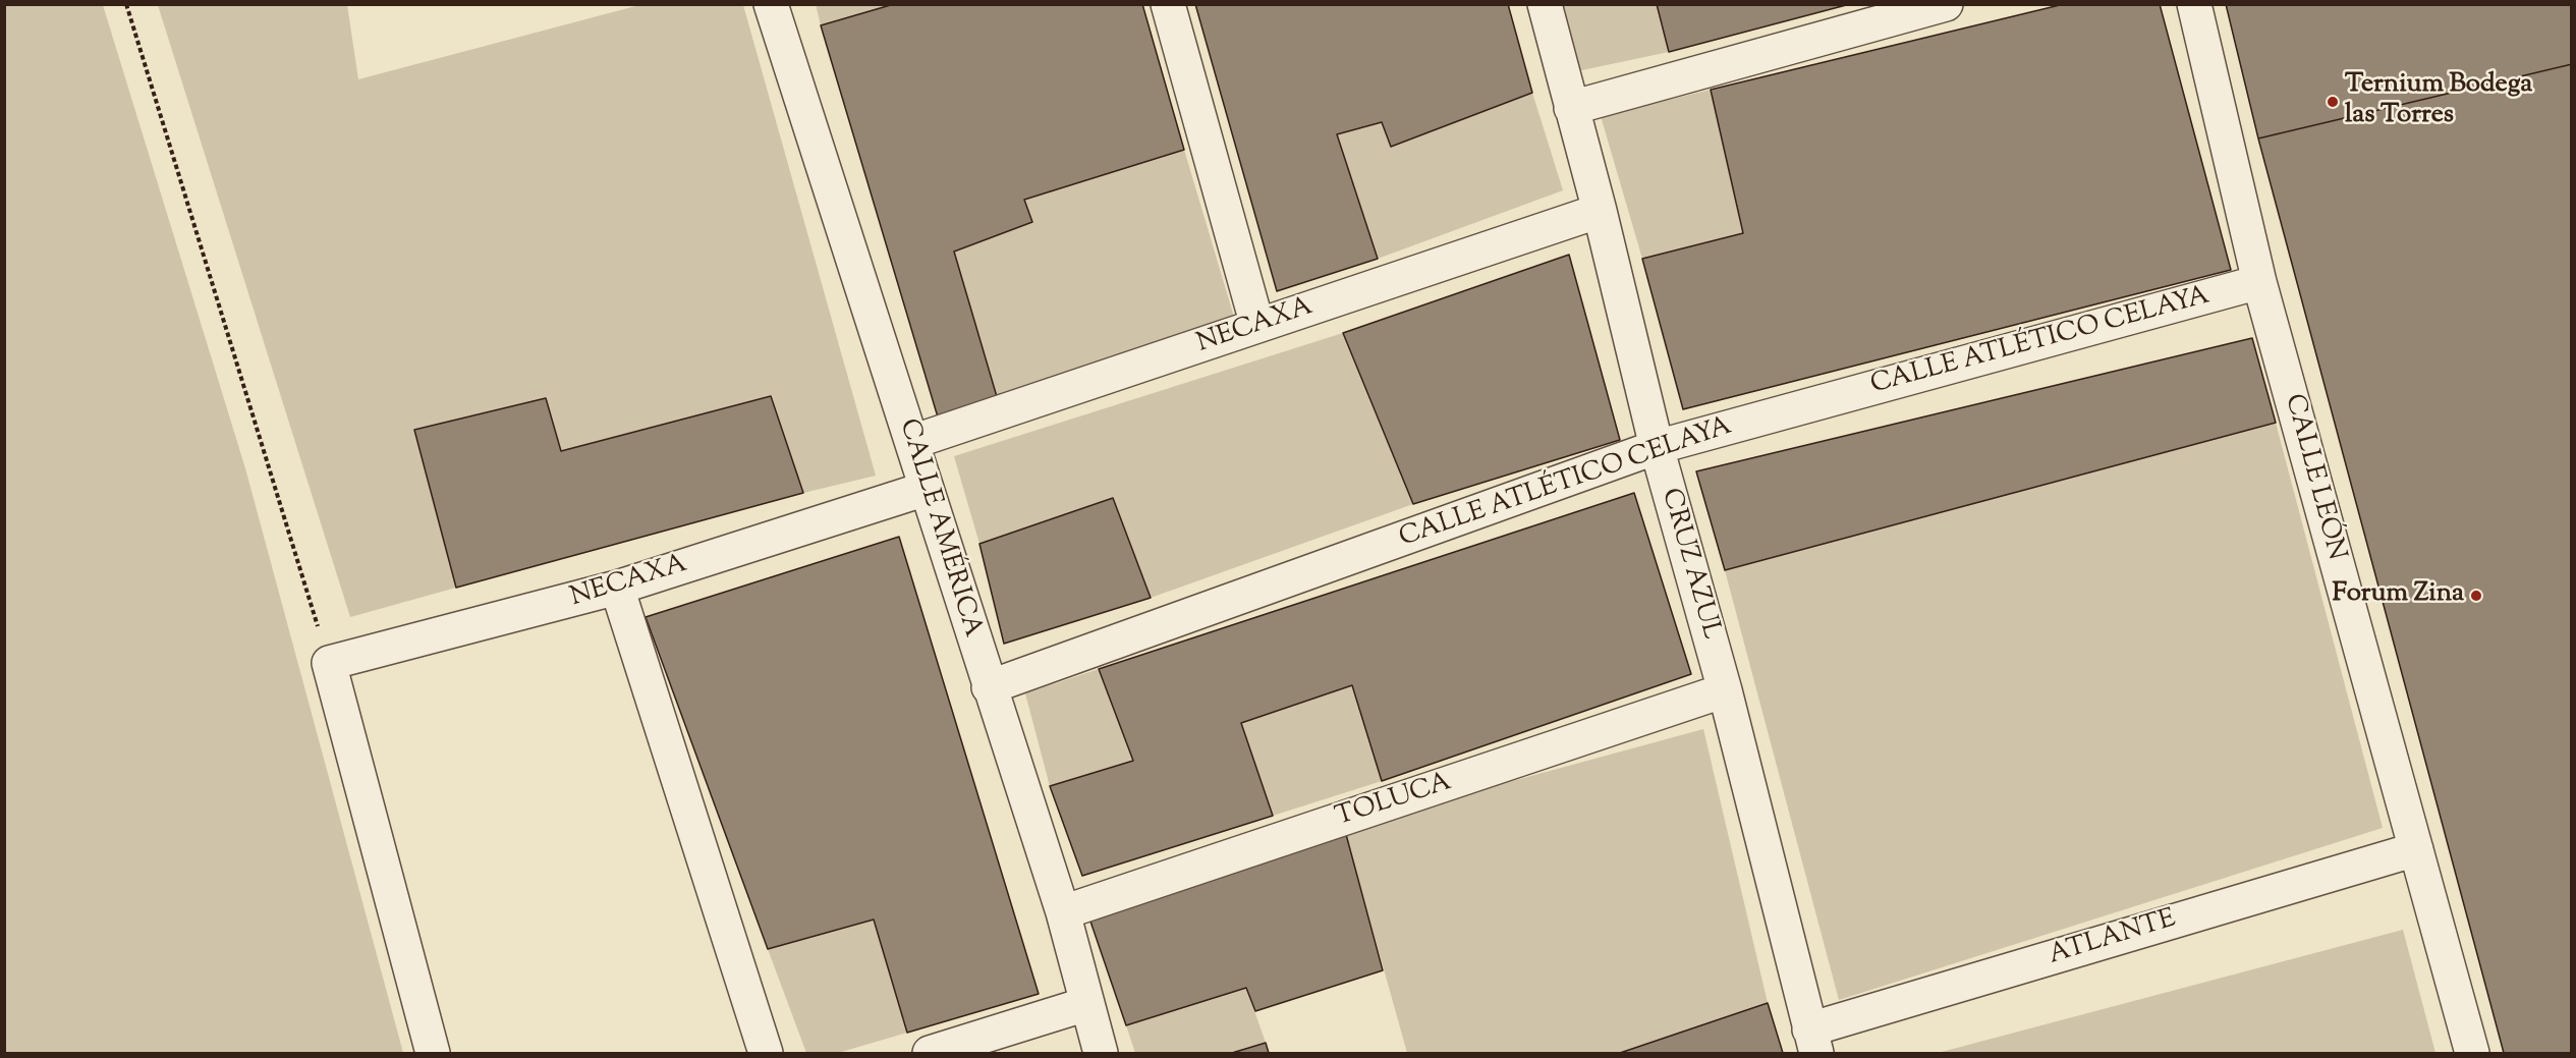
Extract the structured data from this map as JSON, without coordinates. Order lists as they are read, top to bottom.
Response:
{
  "streets": {
    "street": [
      "NECAXA",
      "CALLE ATLÉTICO CELAYA",
      "CALLE LEÓN",
      "CALLE AMÉRICA",
      "CRUZ AZUL",
      "TOLUCA",
      "ATLANTE"
    ]
  },
  "crossings": [
    ["NECAXA", "CALLE AMÉRICA"],
    ["NECAXA", "CRUZ AZUL"],
    ["CALLE ATLÉTICO CELAYA", "CALLE LEÓN"],
    ["CALLE ATLÉTICO CELAYA", "CALLE AMÉRICA"],
    ["CALLE ATLÉTICO CELAYA", "CRUZ AZUL"],
    ["CALLE LEÓN", "ATLANTE"],
    ["CALLE AMÉRICA", "TOLUCA"],
    ["CRUZ AZUL", "TOLUCA"],
    ["CRUZ AZUL", "ATLANTE"]
  ],
  "places": ["Ternium Bodega las Torres", "Forum Zina"]
}
